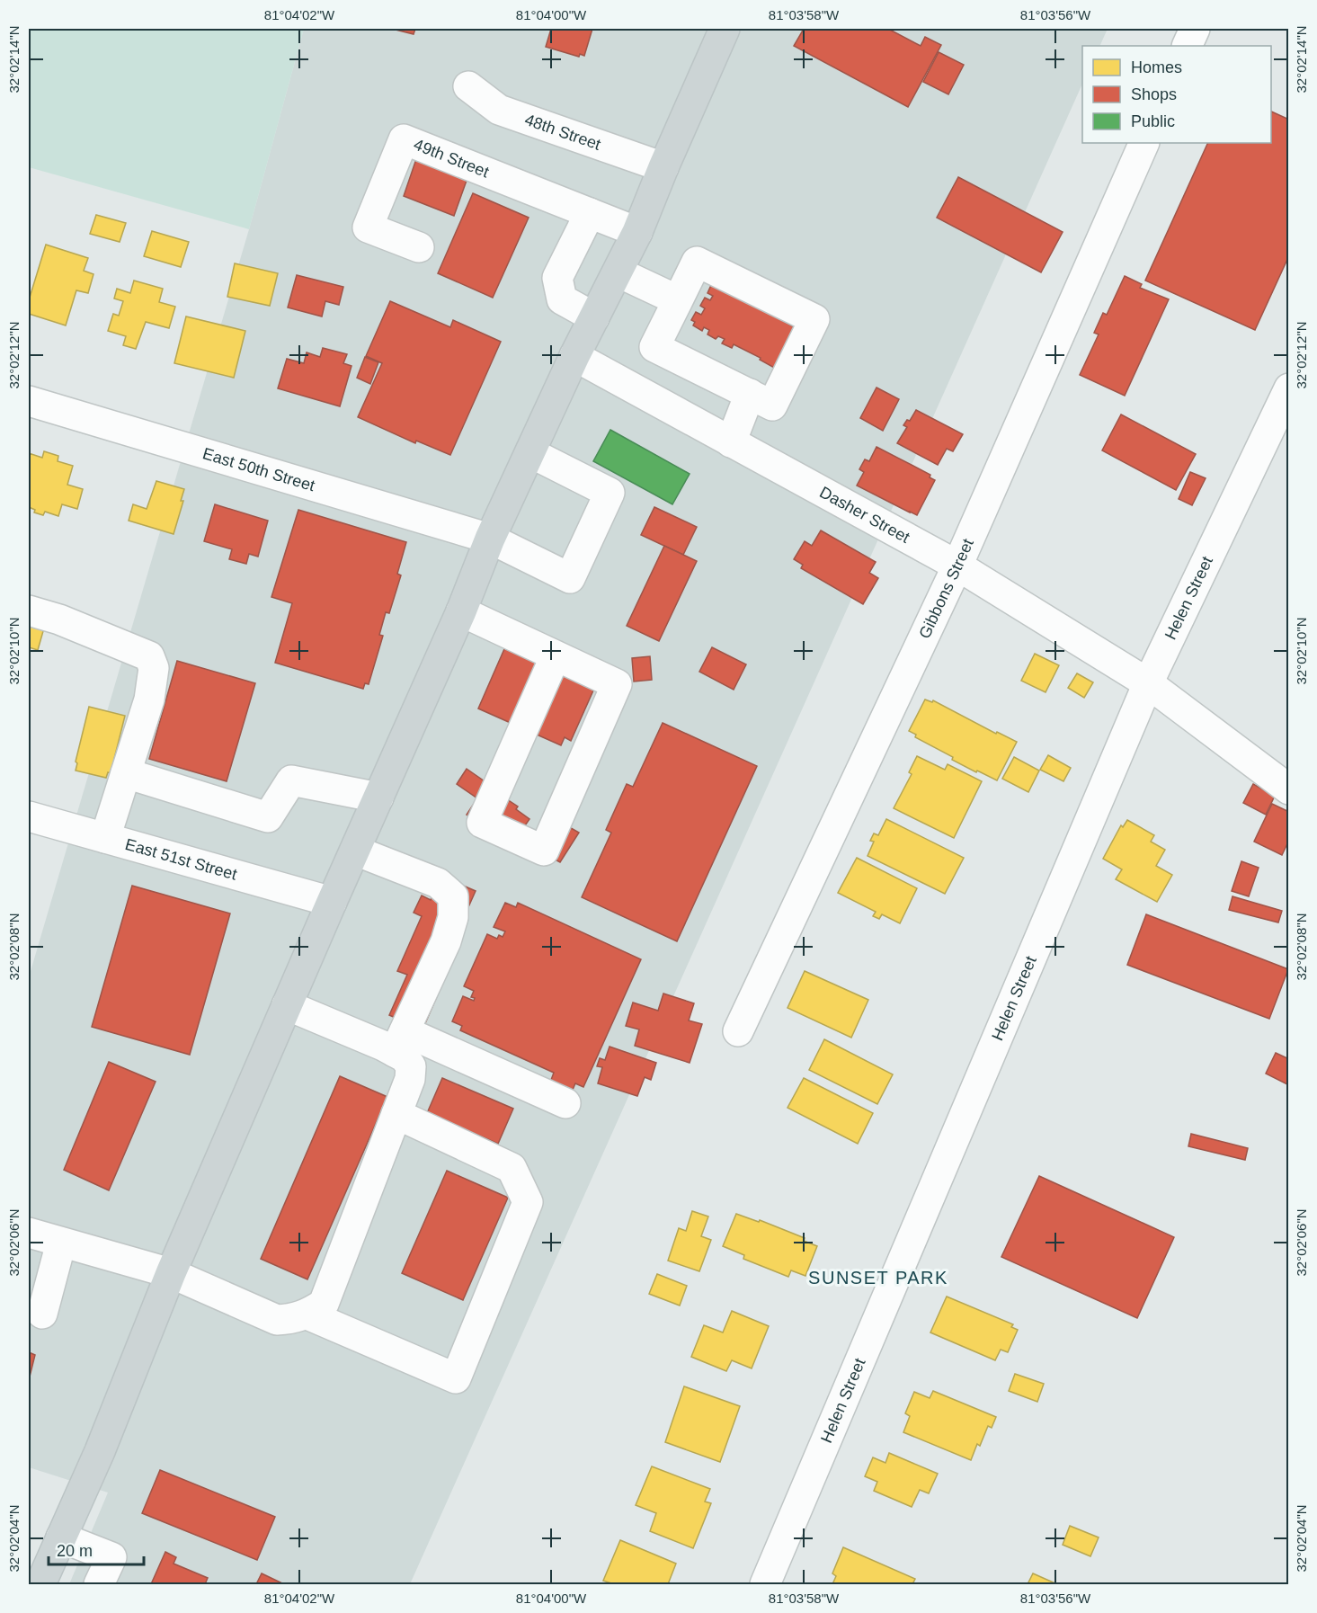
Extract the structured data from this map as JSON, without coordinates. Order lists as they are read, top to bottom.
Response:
{
  "streets": {
    "street": [
      "48th Street",
      "49th Street",
      "East 50th Street",
      "Dasher Street",
      "Gibbons Street",
      "Helen Street",
      "East 51st Street"
    ]
  },
  "crossings": [
    ["Dasher Street", "Gibbons Street"],
    ["Dasher Street", "Helen Street"]
  ],
  "districts": ["SUNSET PARK"],
  "legend": ["Homes", "Shops", "Public"],
  "scale_bar": "20 m",
  "coordinates": [
    "81°04'02\"W",
    "81°04'00\"W",
    "81°03'58\"W",
    "81°03'56\"W",
    "32°02'14\"N",
    "32°02'12\"N",
    "32°02'10\"N",
    "32°02'08\"N",
    "32°02'06\"N",
    "32°02'04\"N"
  ]
}
